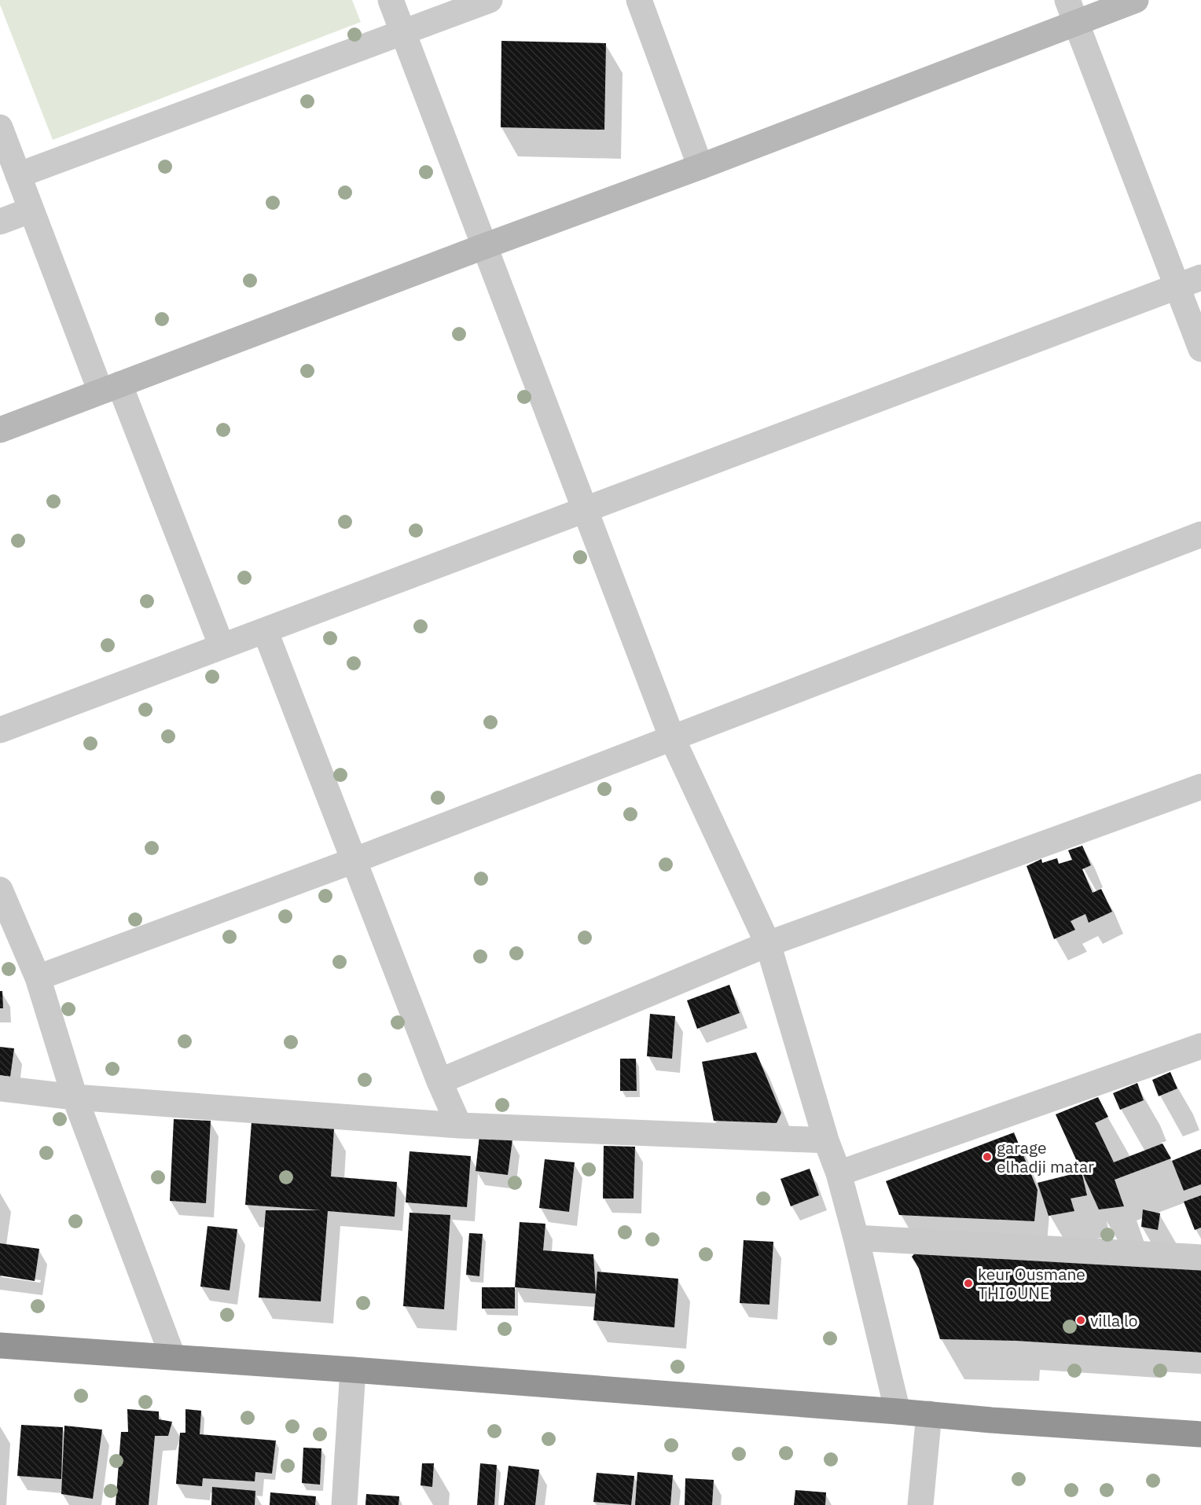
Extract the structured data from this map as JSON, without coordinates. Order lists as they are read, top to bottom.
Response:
{
  "places": ["garage elhadji matar", "keur Ousmane THIOUNE", "villa lo"]
}
